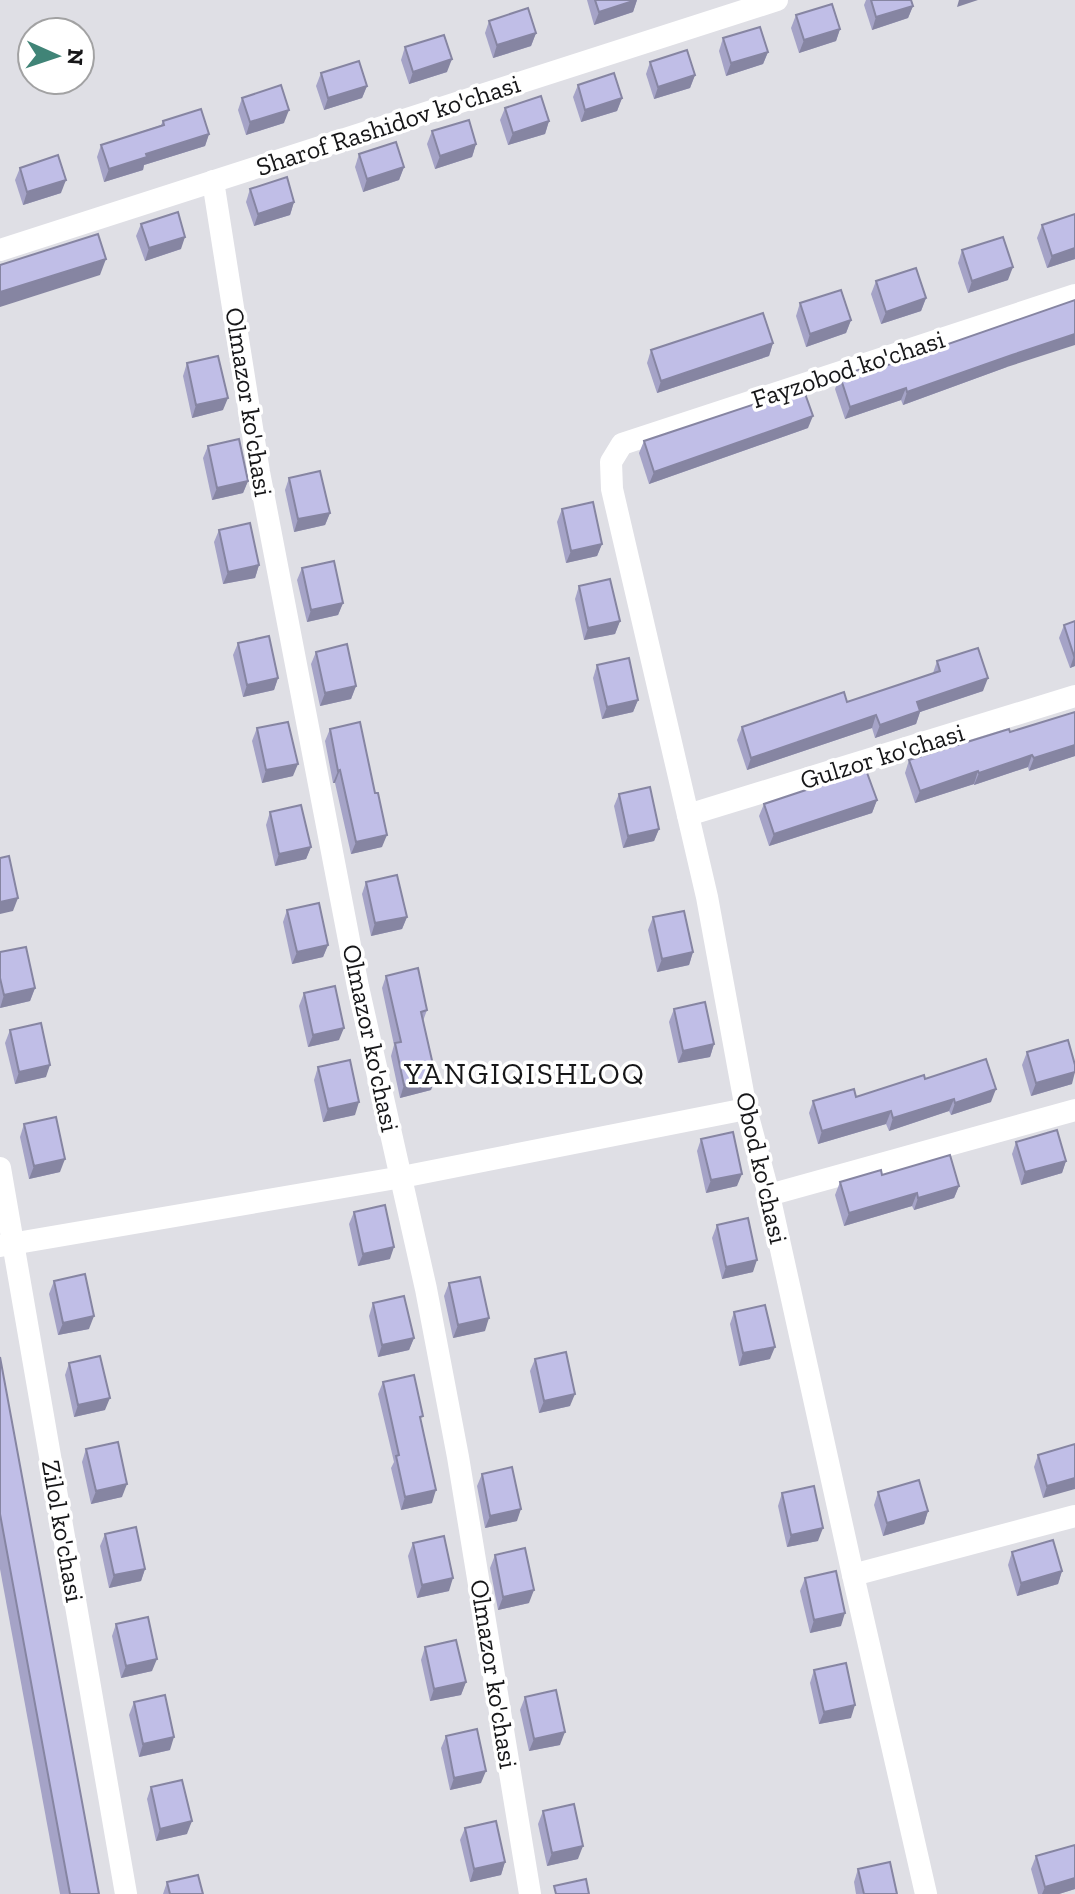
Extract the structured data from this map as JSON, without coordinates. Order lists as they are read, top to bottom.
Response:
{
  "streets": {
    "street": [
      "Sharof Rashidov ko'chasi",
      "Fayzobod ko'chasi",
      "Olmazor ko'chasi",
      "Gulzor ko'chasi",
      "Obod ko'chasi",
      "Zilol ko'chasi"
    ]
  },
  "crossings": [
    ["Sharof Rashidov ko'chasi", "Olmazor ko'chasi"],
    ["Fayzobod ko'chasi", "Obod ko'chasi"],
    ["Gulzor ko'chasi", "Obod ko'chasi"]
  ],
  "districts": ["YANGIQISHLOQ"],
  "north": "right"
}
